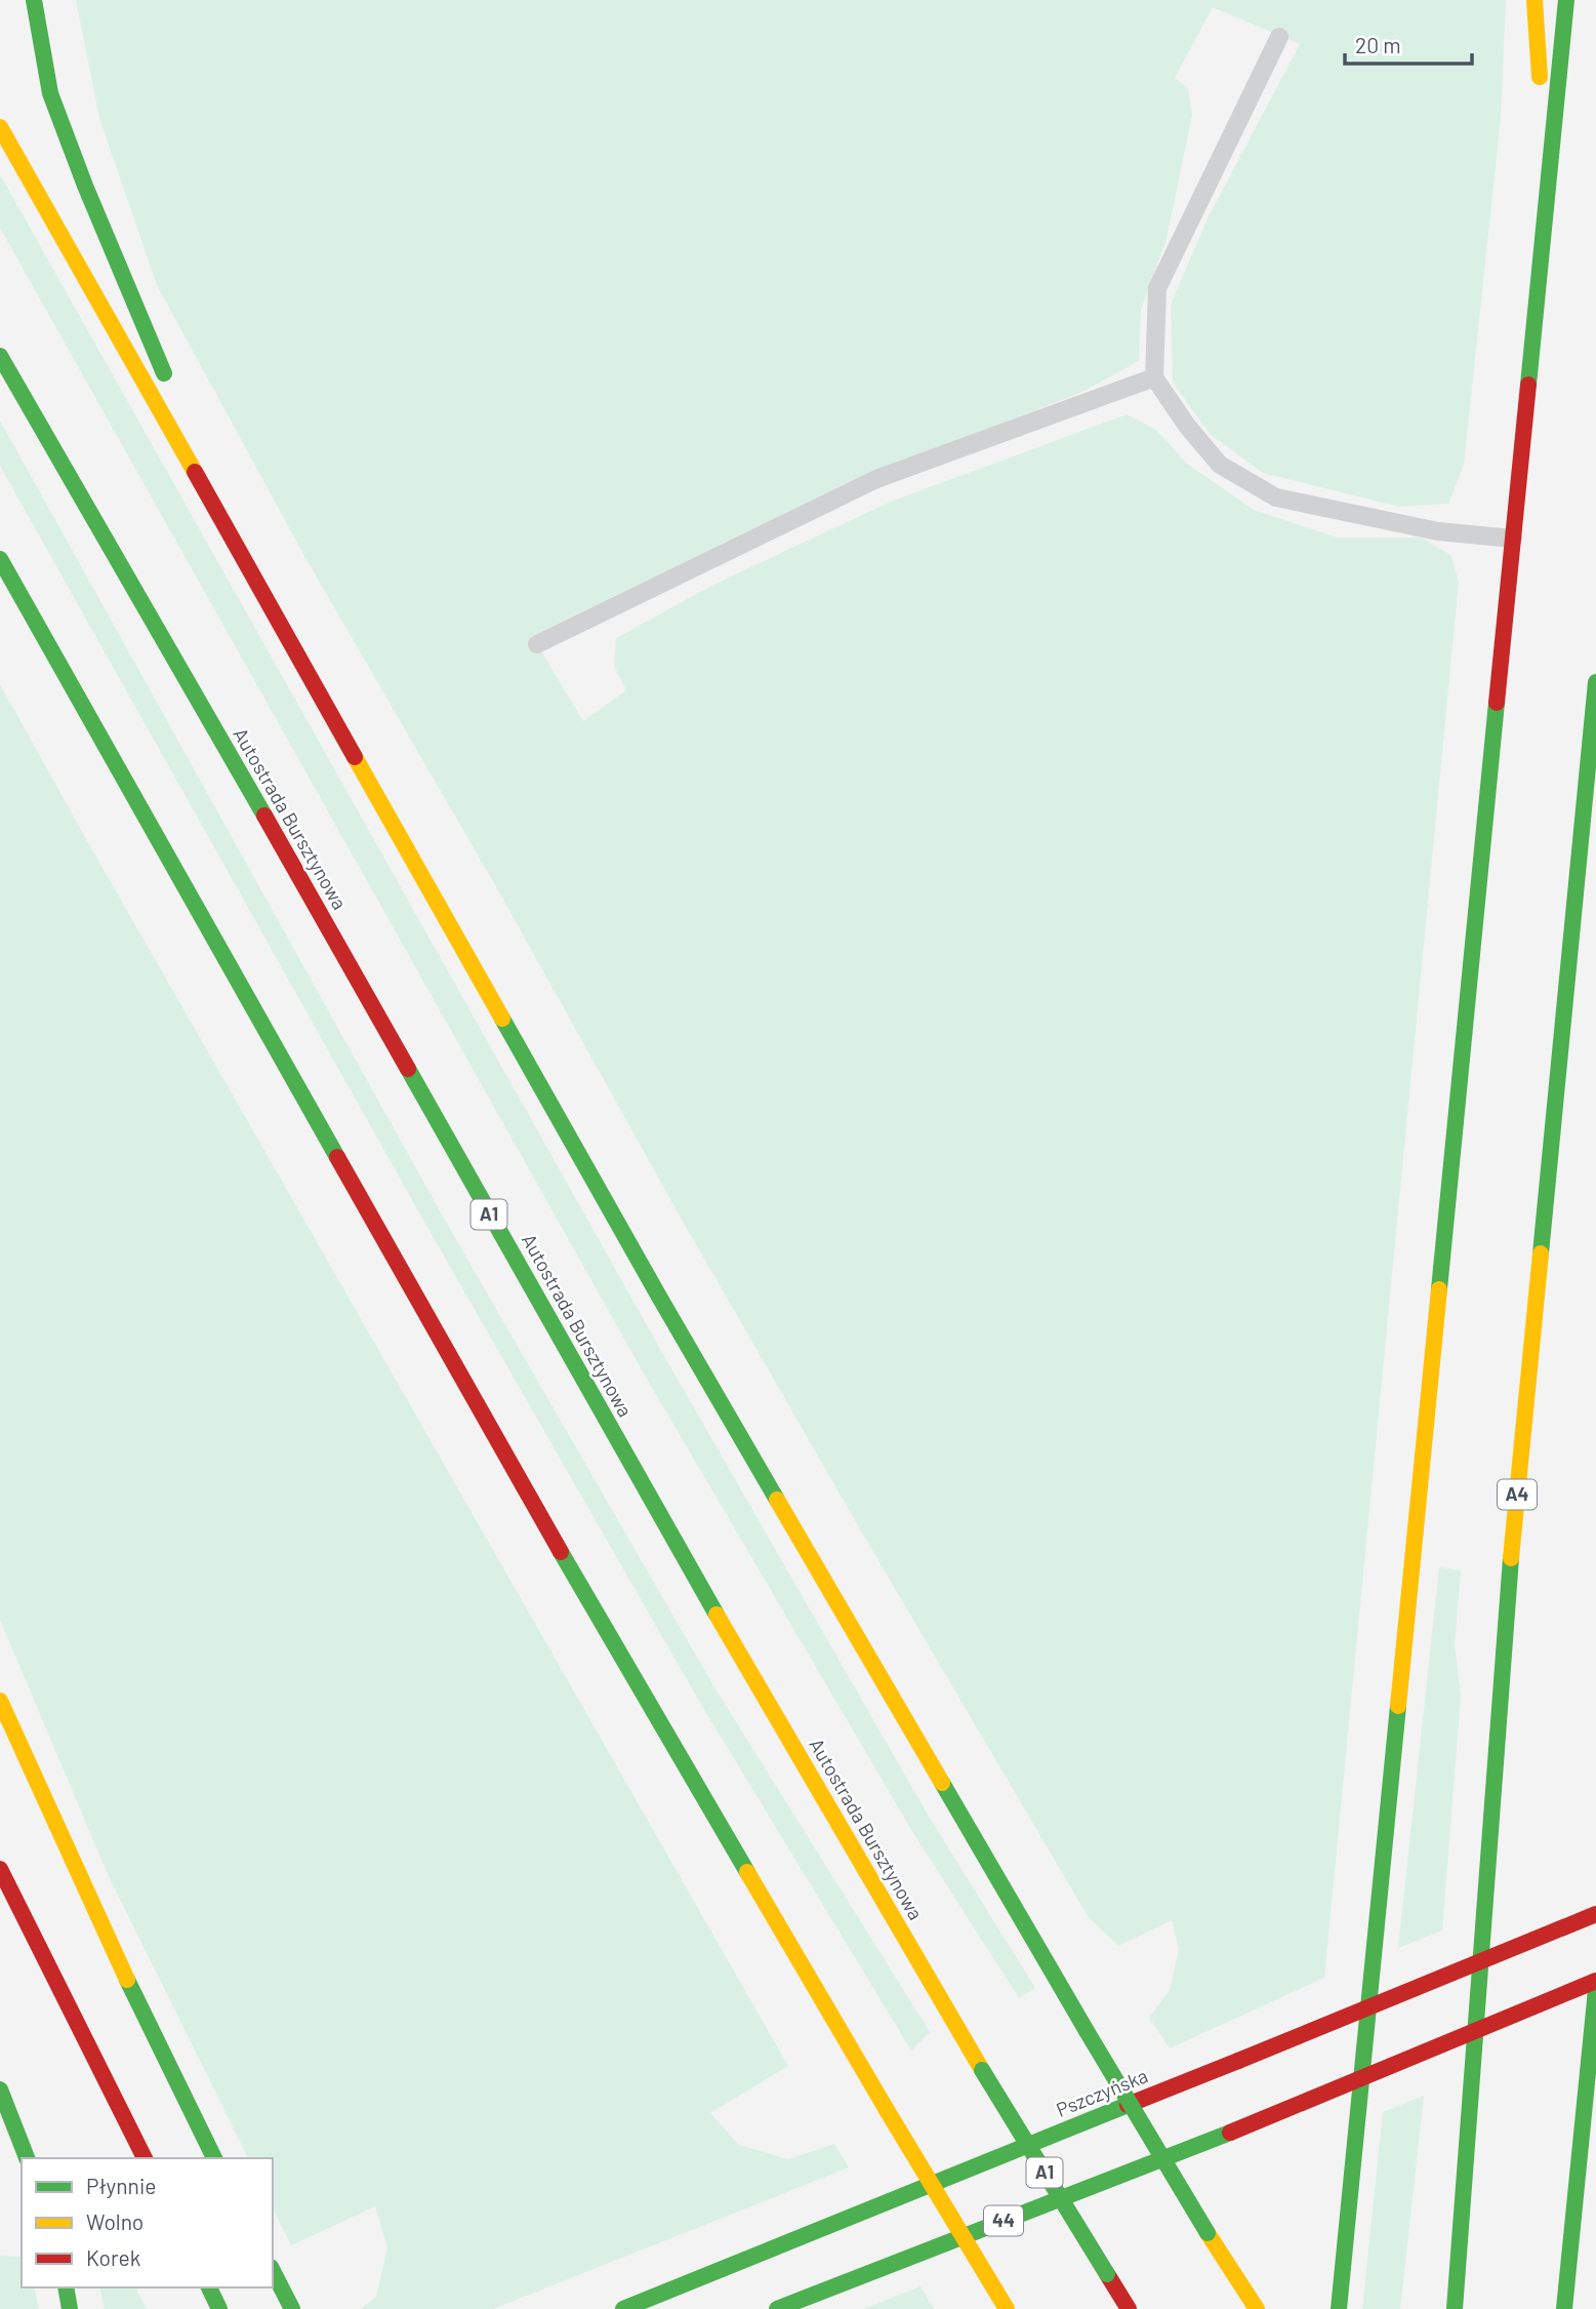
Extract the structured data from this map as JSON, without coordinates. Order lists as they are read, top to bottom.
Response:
{
  "streets": {
    "main road": [
      "Autostrada Bursztynowa",
      "A1",
      "A4",
      "Pszczyńska",
      "44"
    ]
  },
  "legend": ["Płynnie", "Wolno", "Korek"],
  "scale_bar": "20 m"
}
